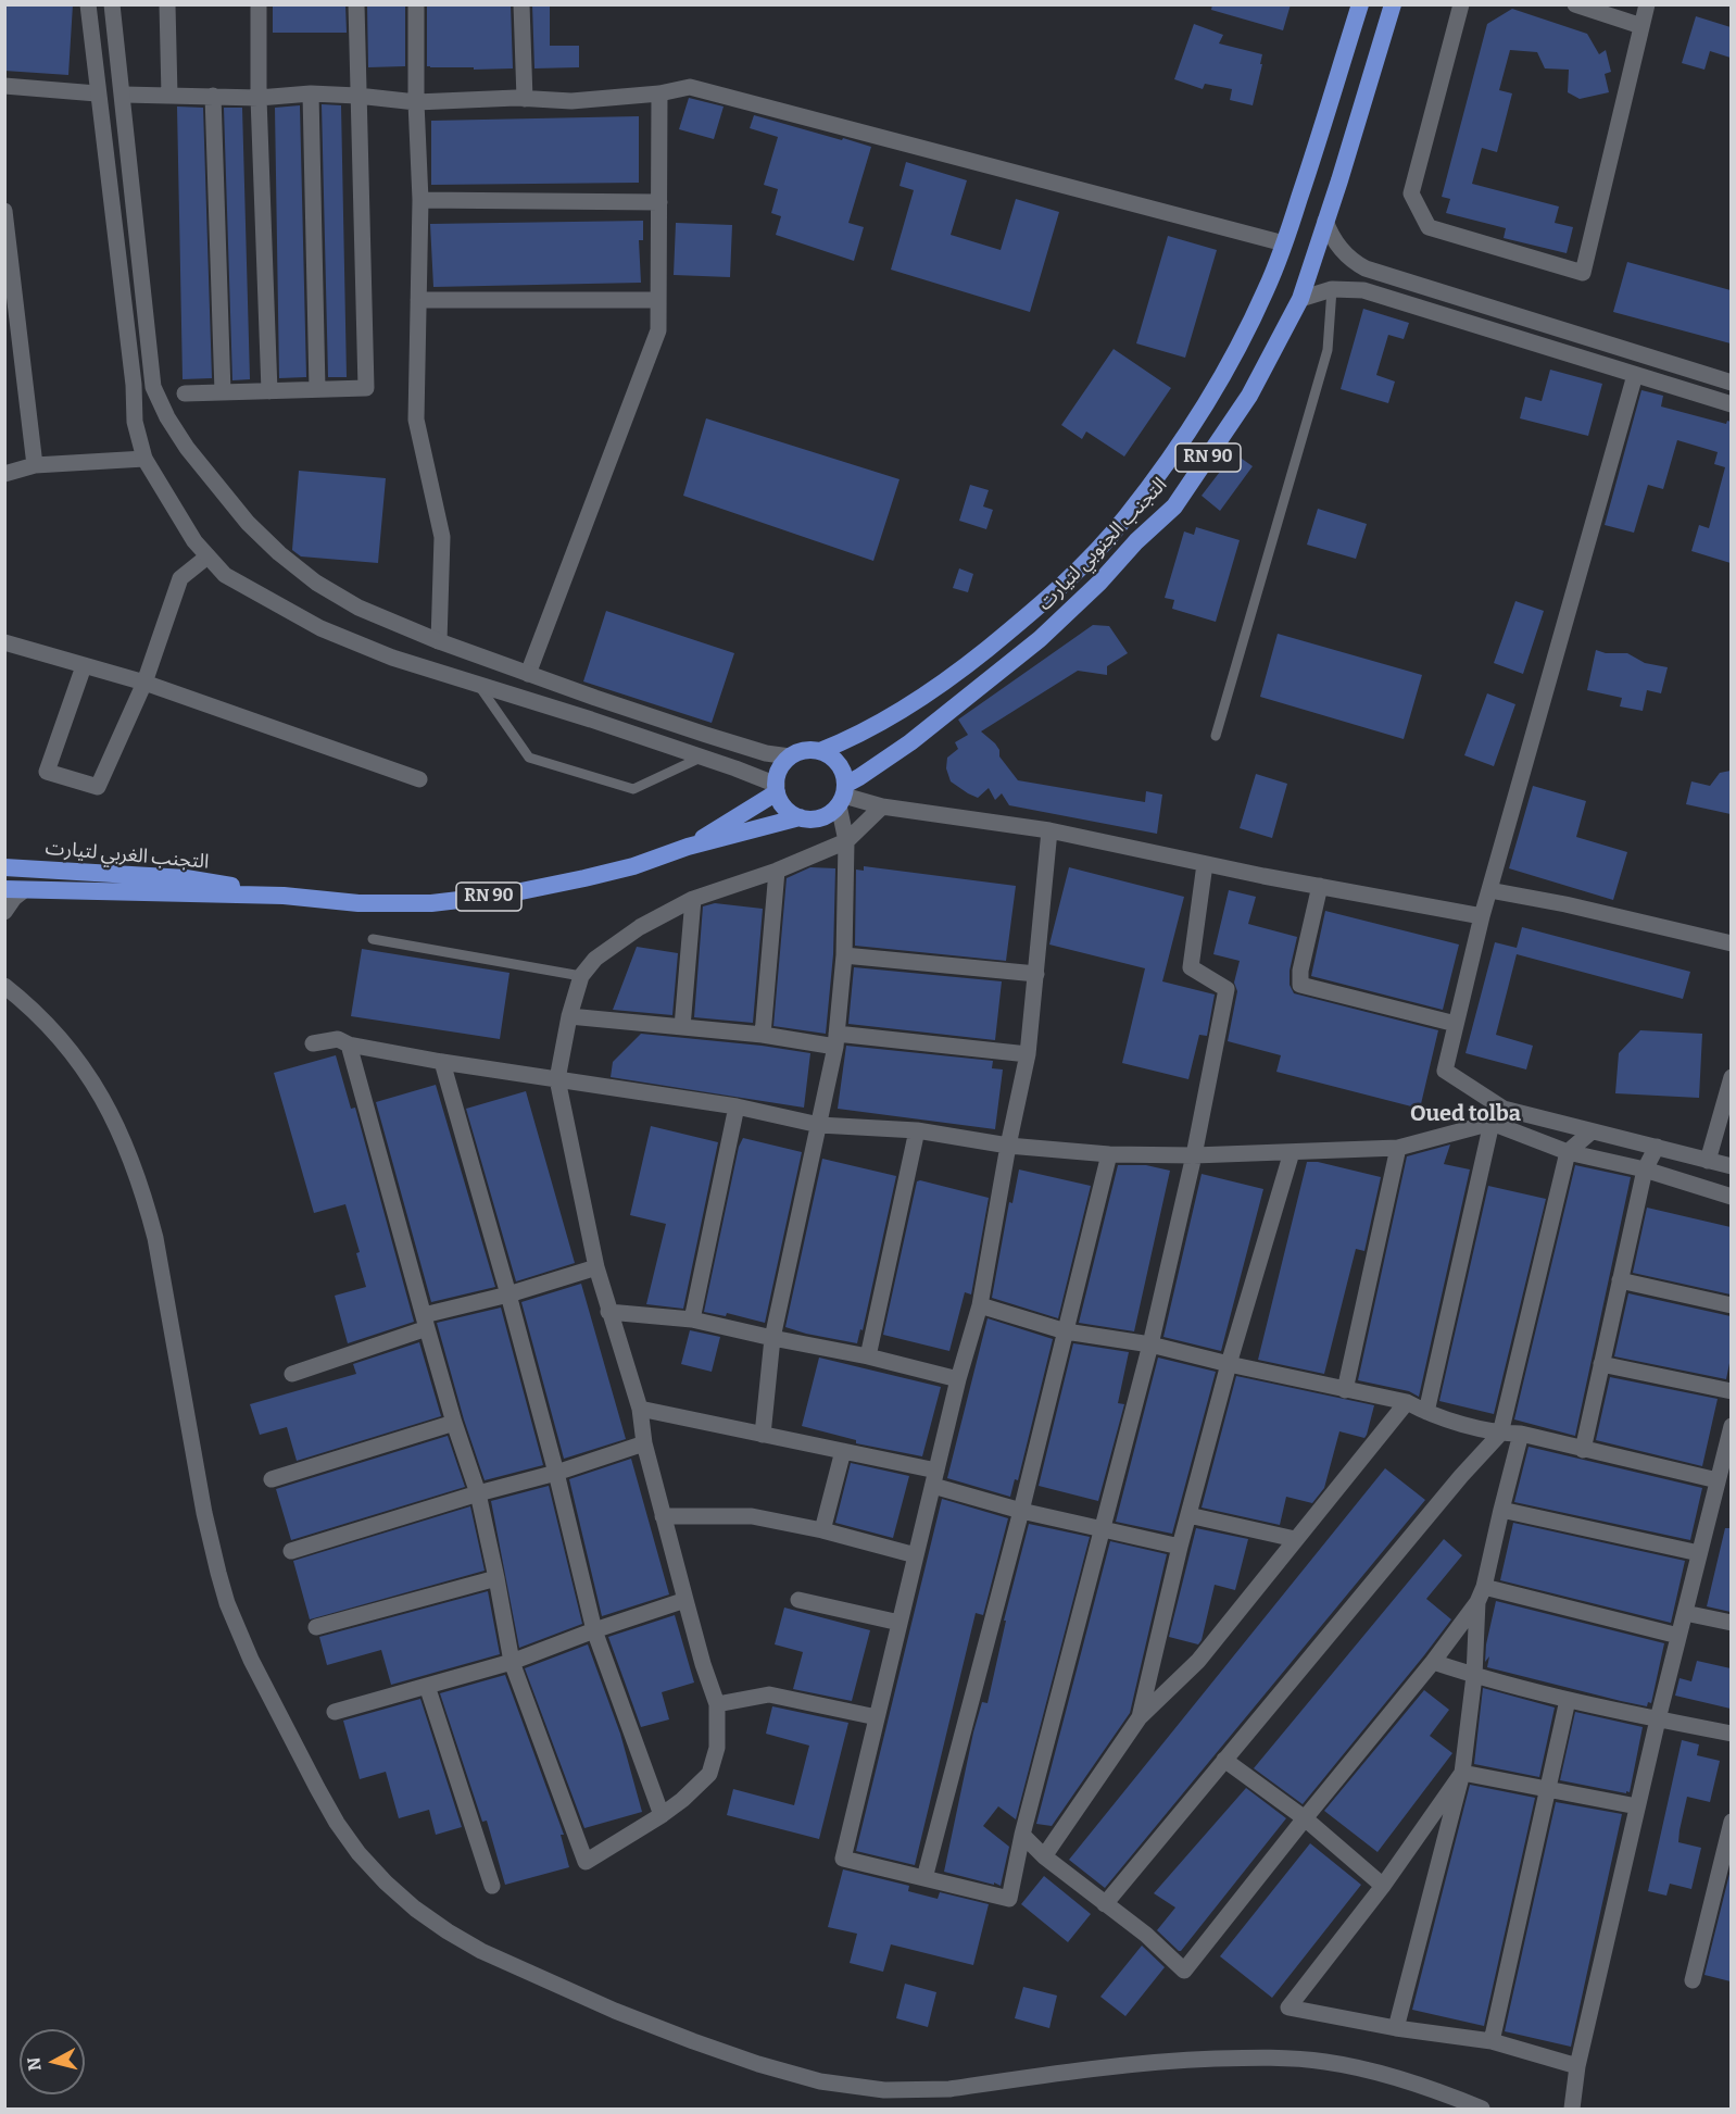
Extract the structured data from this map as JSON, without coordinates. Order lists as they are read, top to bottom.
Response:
{
  "streets": {
    "highway": ["RN 90", "التجنب الجنوبي لتيارت", "التجنب الغربي لتيارت"]
  },
  "crossings": [
    ["التجنب الجنوبي لتيارت", "التجنب الغربي لتيارت"]
  ],
  "districts": ["Oued tolba"],
  "north": "left"
}
